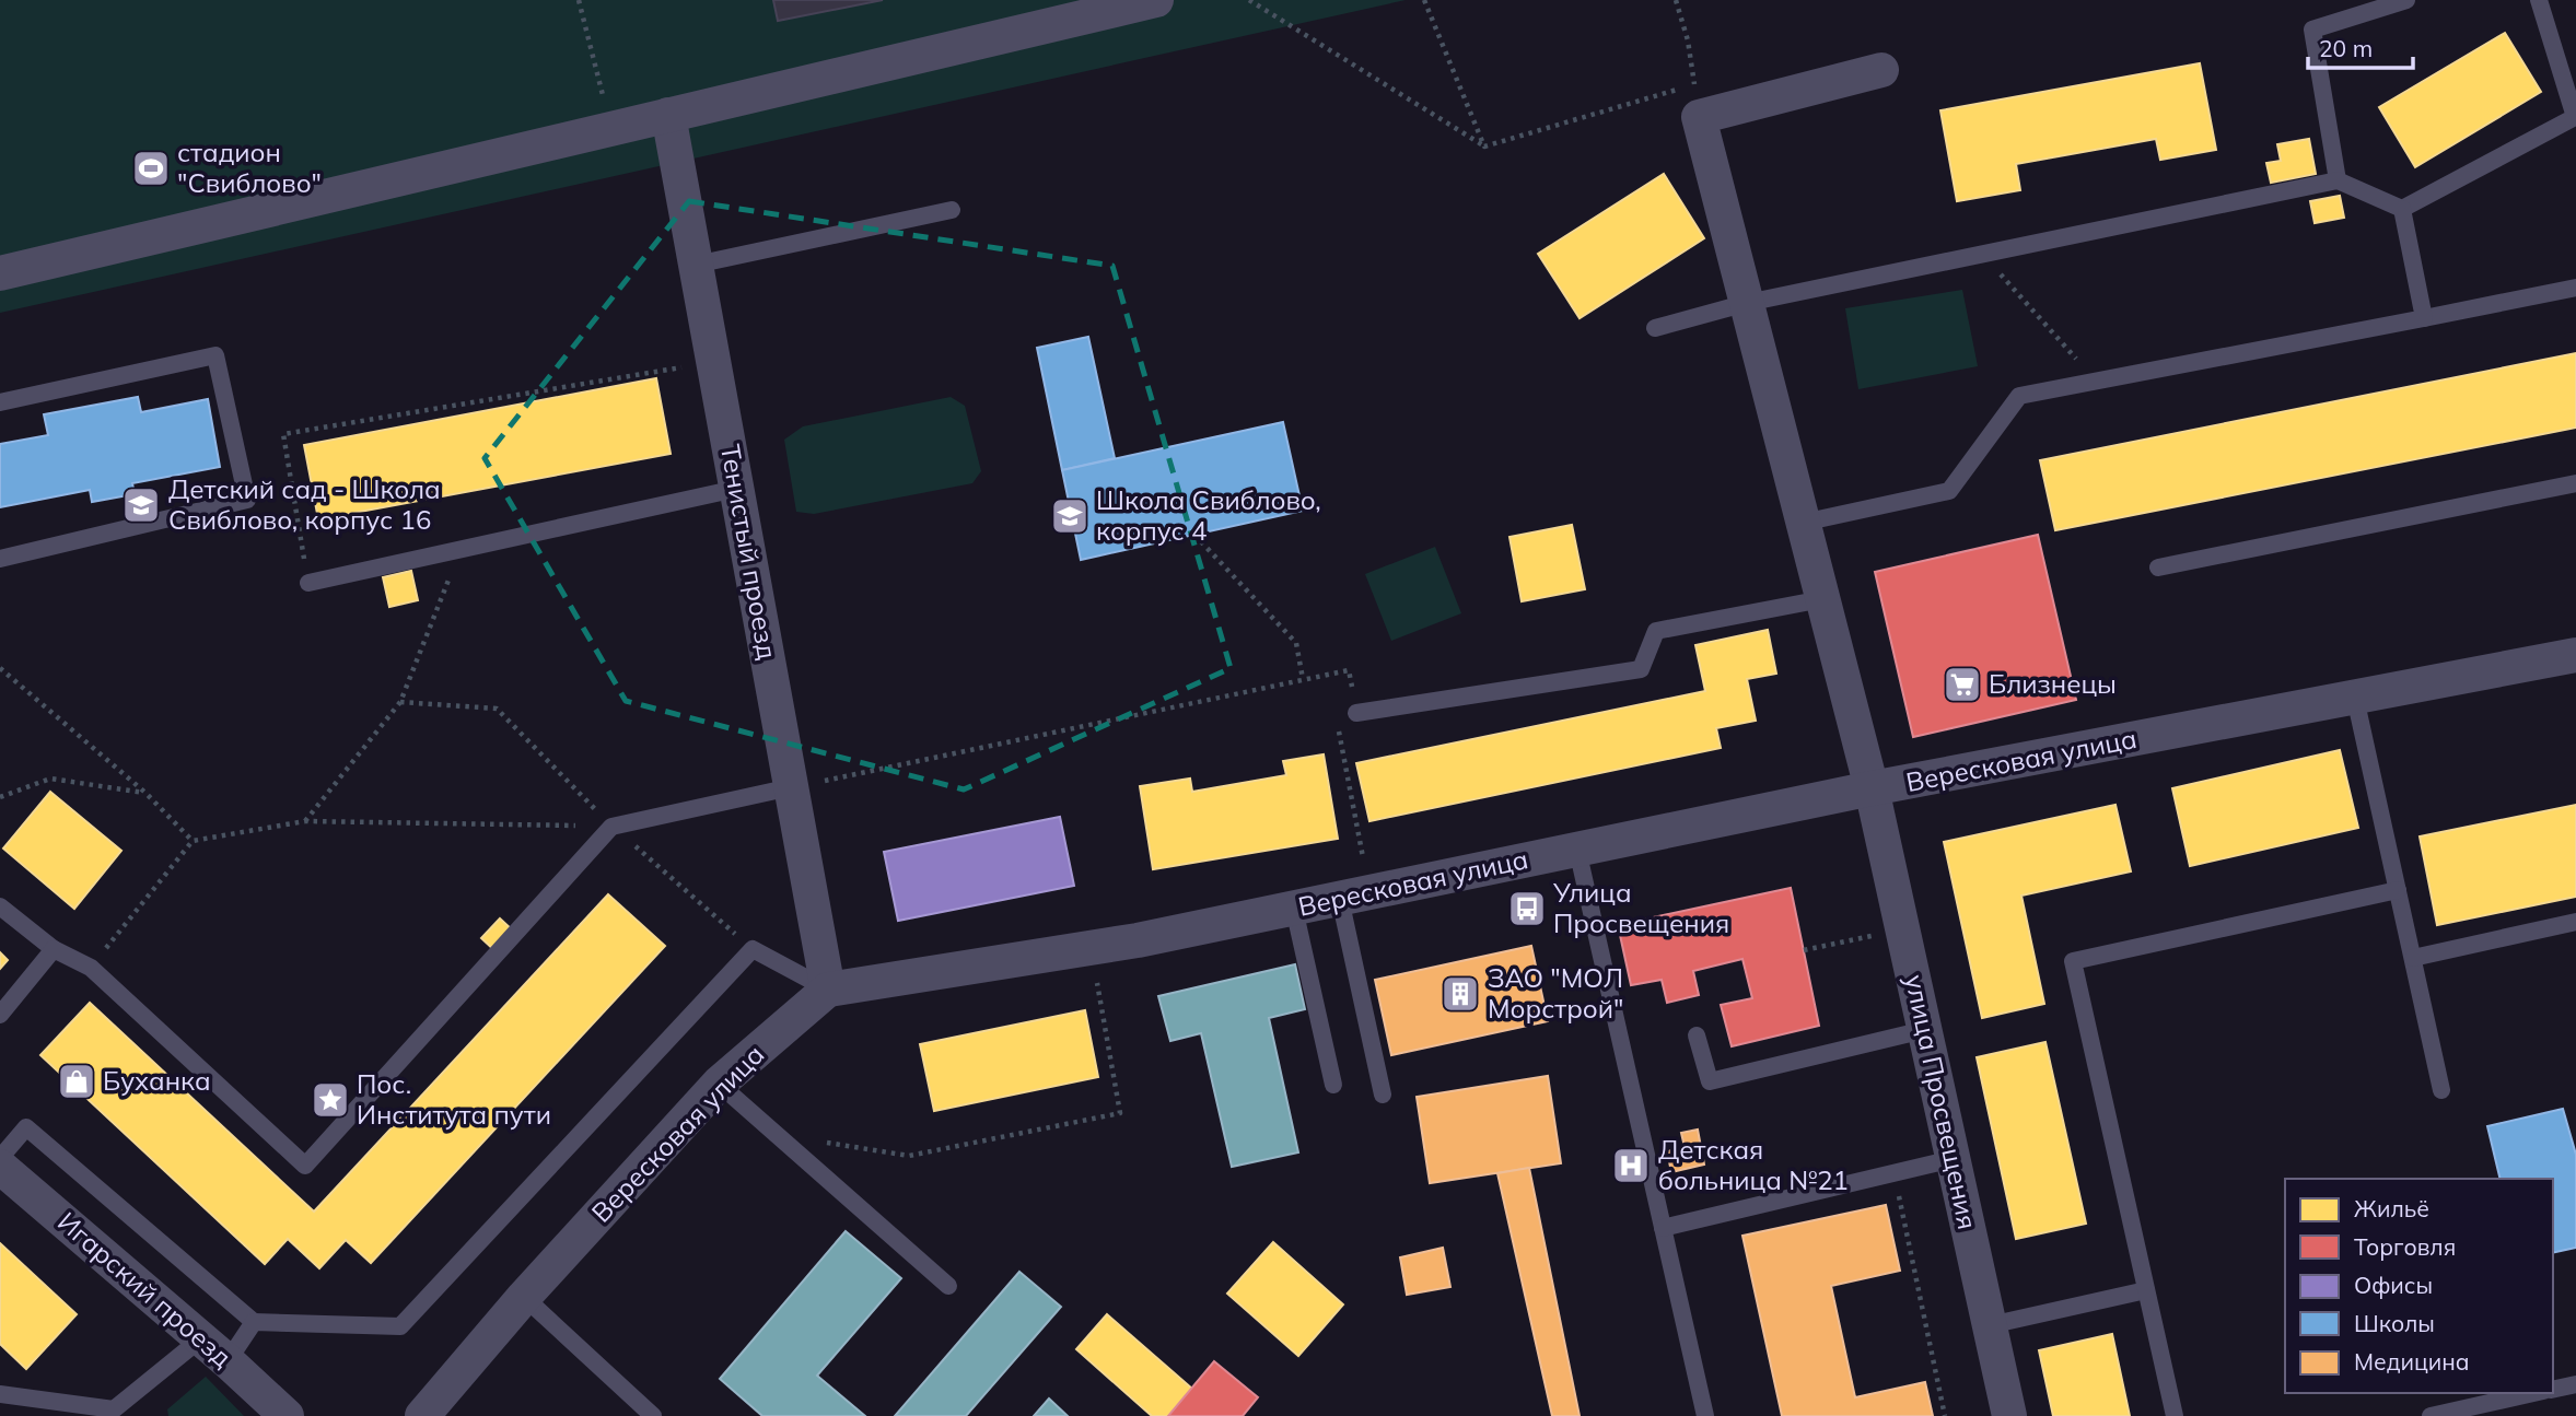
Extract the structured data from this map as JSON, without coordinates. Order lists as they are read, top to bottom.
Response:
{
  "streets": {
    "street": [
      "Тенистый проезд",
      "Вересковая улица",
      "улица Просвещения",
      "Игарский проезд"
    ]
  },
  "crossings": [
    ["Тенистый проезд", "Вересковая улица"],
    ["Вересковая улица", "улица Просвещения"]
  ],
  "places": {
    "sports": ["стадион \"Свиблово\""],
    "school or university": ["Детский сад - Школа Свиблово, корпус 16", "Школа Свиблово, корпус 4"],
    "supermarket": ["Близнецы"],
    "bus stop": ["Улица Просвещения"],
    "building": ["ЗАО \"МОЛ Морстрой\""],
    "shop": ["Буханка"],
    "place": ["Пос. Института пути"],
    "hospital": ["Детская больница №21"]
  },
  "legend": [
    "Жильё",
    "Торговля",
    "Офисы",
    "Школы",
    "Медицина"
  ],
  "scale_bar": "20 m"
}
